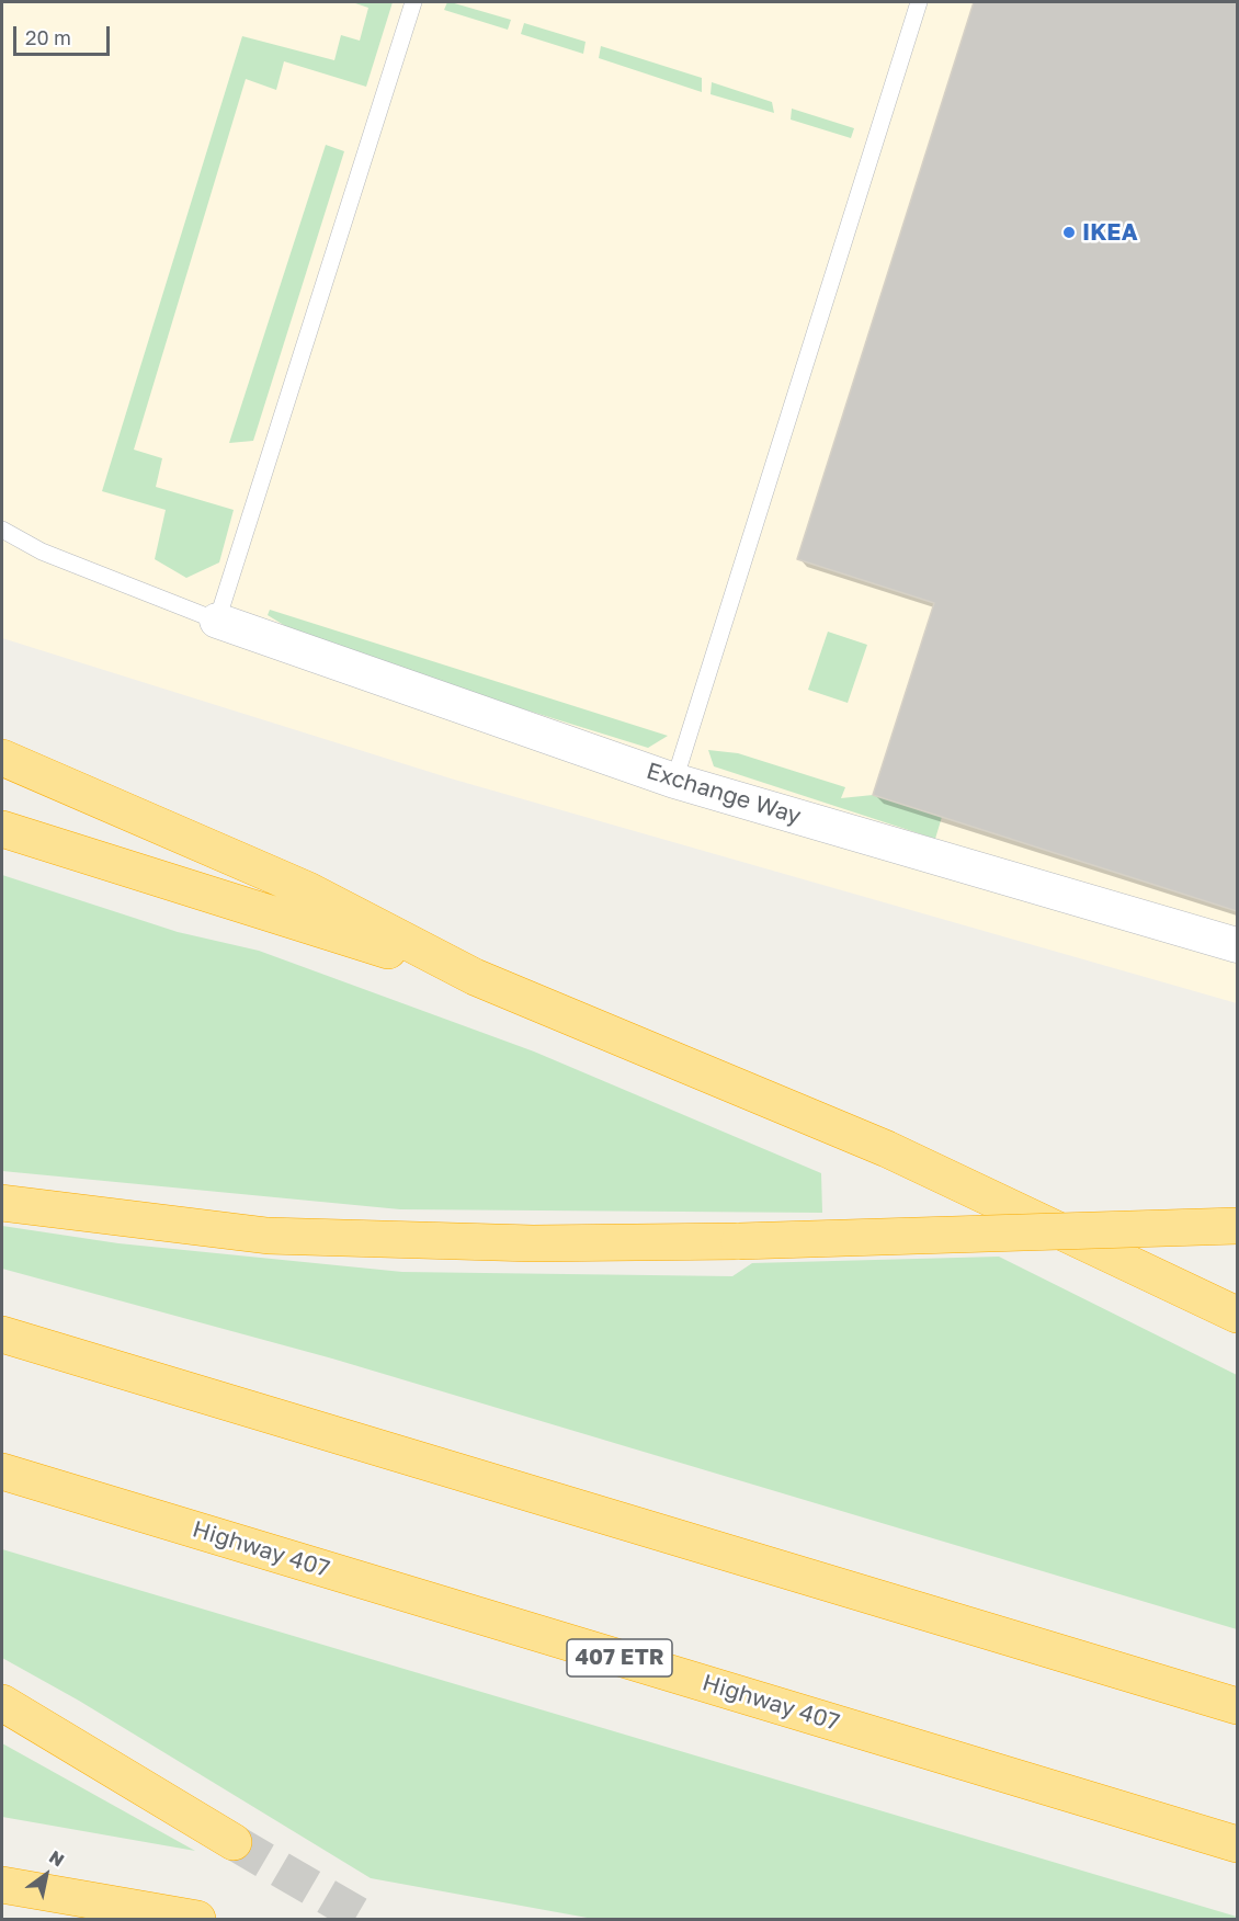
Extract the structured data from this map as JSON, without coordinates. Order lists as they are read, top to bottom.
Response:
{
  "streets": {
    "highway": ["Highway 407", "407 ETR"],
    "street": ["Exchange Way"]
  },
  "places": ["IKEA"],
  "scale_bar": "20 m",
  "north": "top right"
}
